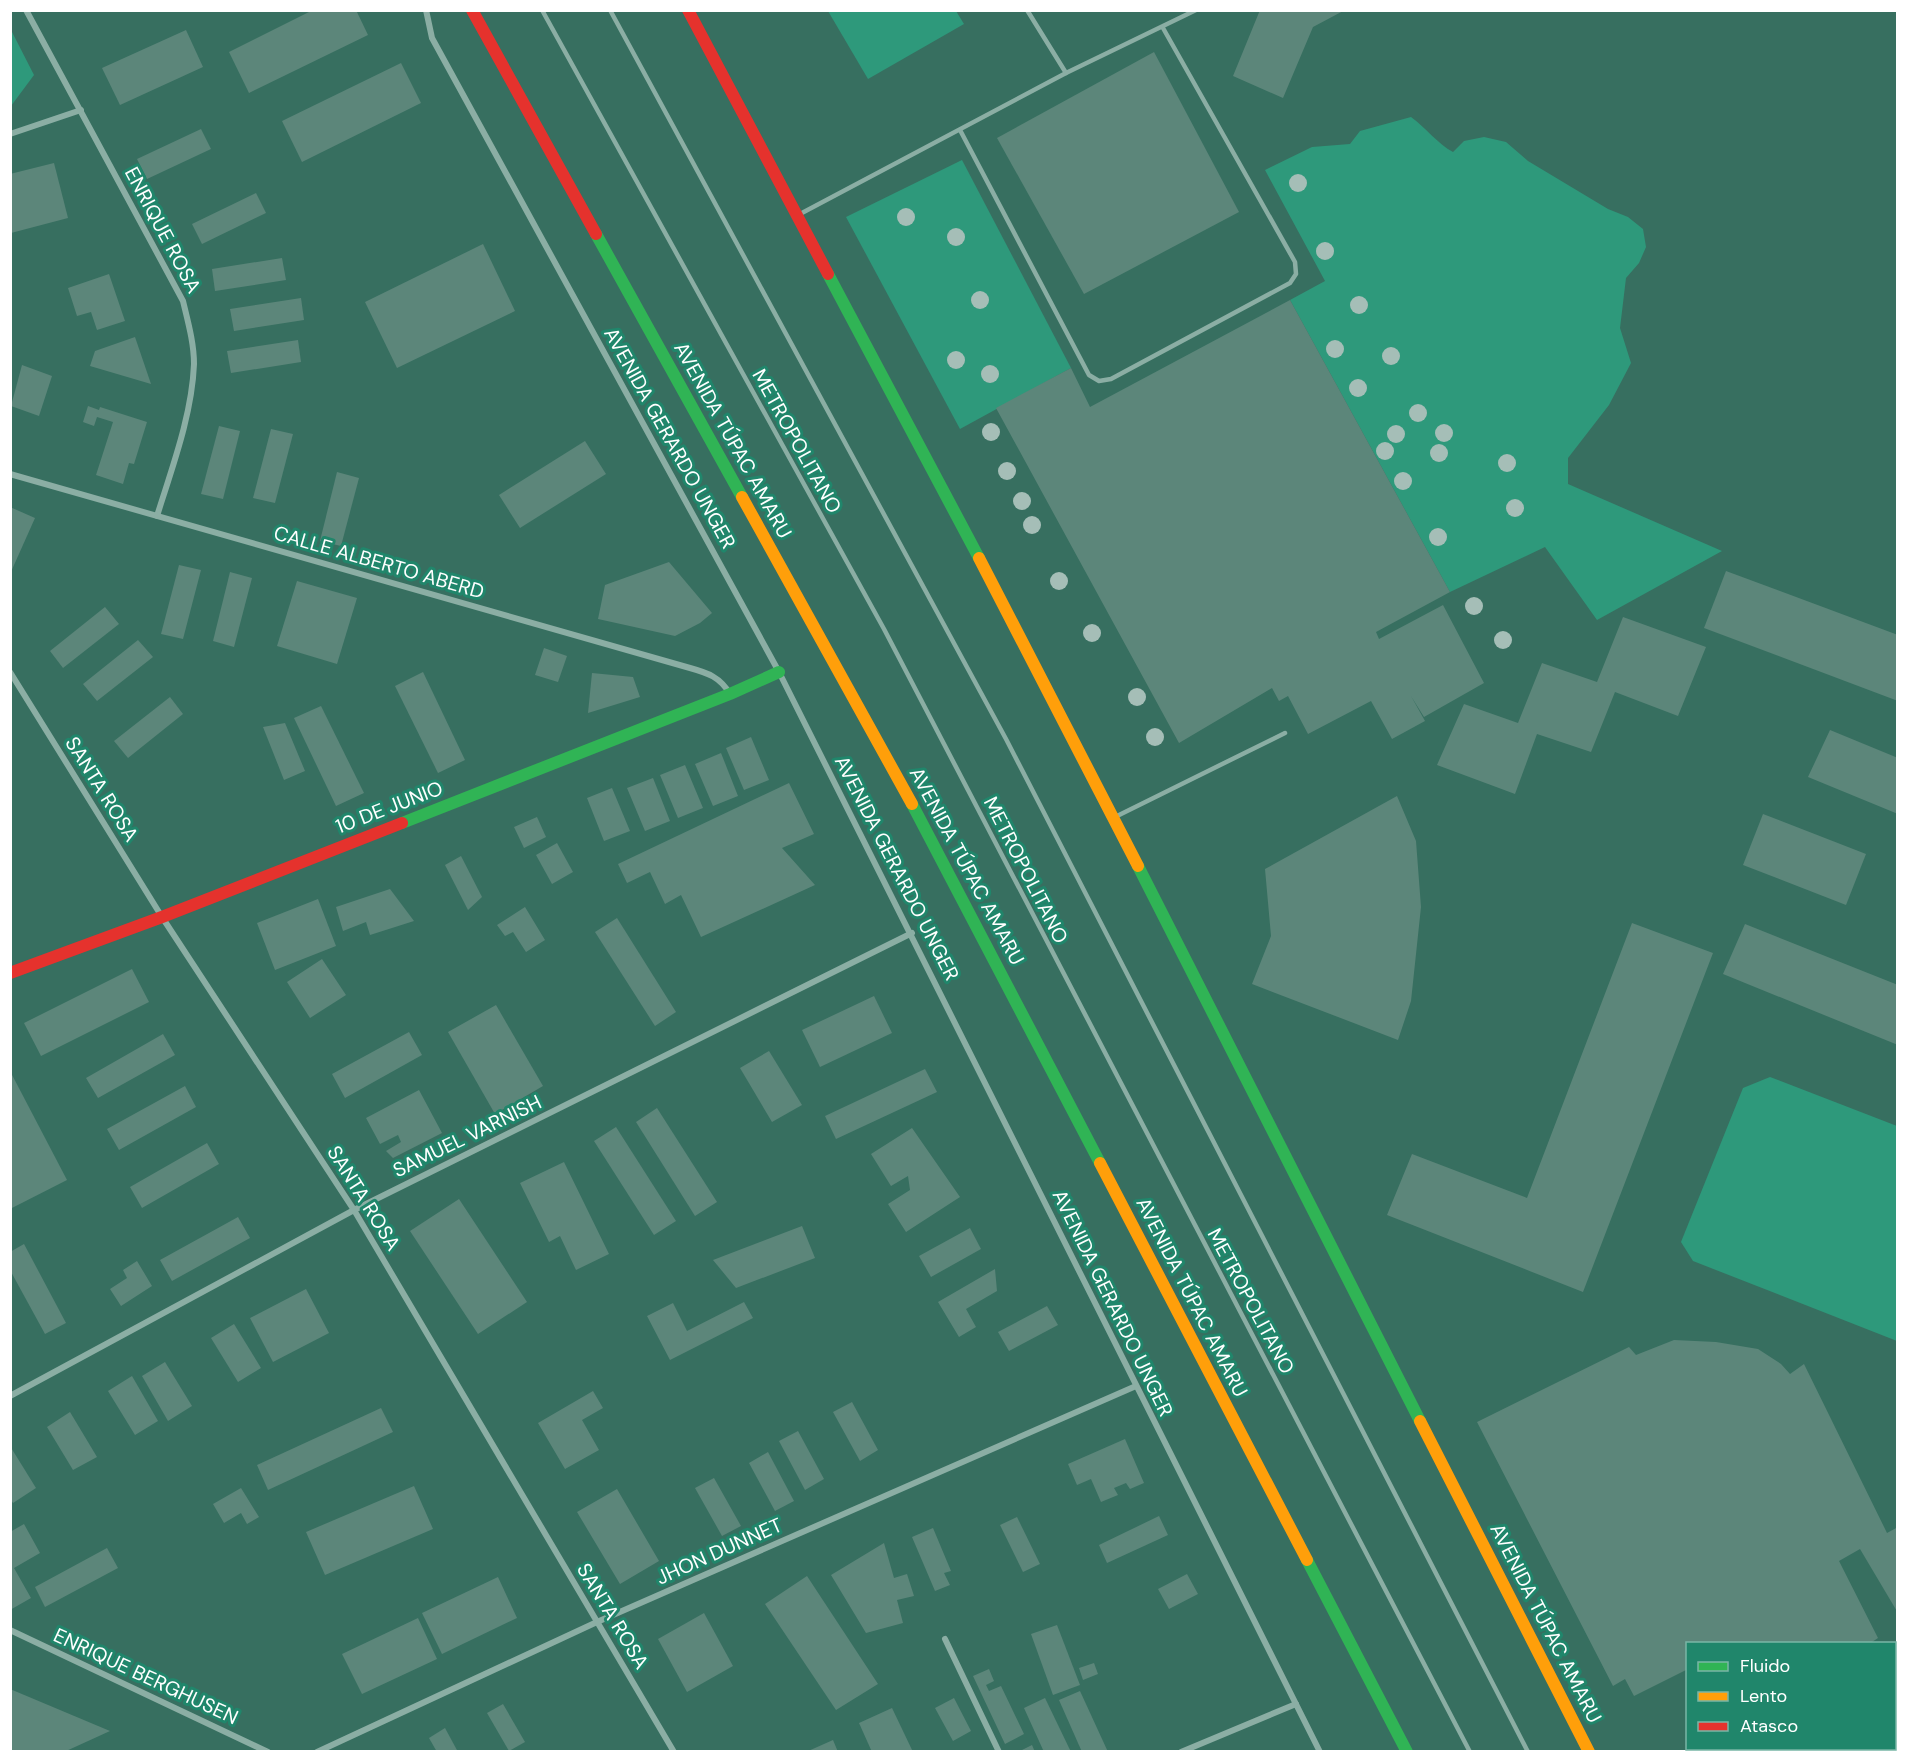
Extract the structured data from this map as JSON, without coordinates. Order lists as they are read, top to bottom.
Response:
{
  "streets": {
    "main road": ["AVENIDA TÚPAC AMARU", "10 DE JUNIO"],
    "street": [
      "ENRIQUE ROSA",
      "AVENIDA GERARDO UNGER",
      "CALLE ALBERTO ABERD",
      "SANTA ROSA",
      "SAMUEL VARNISH",
      "JHON DUNNET",
      "ENRIQUE BERGHUSEN"
    ],
    "lane": ["METROPOLITANO"]
  },
  "crossings": [
    ["ENRIQUE ROSA", "CALLE ALBERTO ABERD"],
    ["AVENIDA GERARDO UNGER", "10 DE JUNIO"],
    ["AVENIDA GERARDO UNGER", "SAMUEL VARNISH"],
    ["AVENIDA GERARDO UNGER", "JHON DUNNET"],
    ["CALLE ALBERTO ABERD", "10 DE JUNIO"],
    ["SANTA ROSA", "10 DE JUNIO"],
    ["SANTA ROSA", "SAMUEL VARNISH"],
    ["SANTA ROSA", "JHON DUNNET"]
  ],
  "legend": ["Fluido", "Lento", "Atasco"]
}
